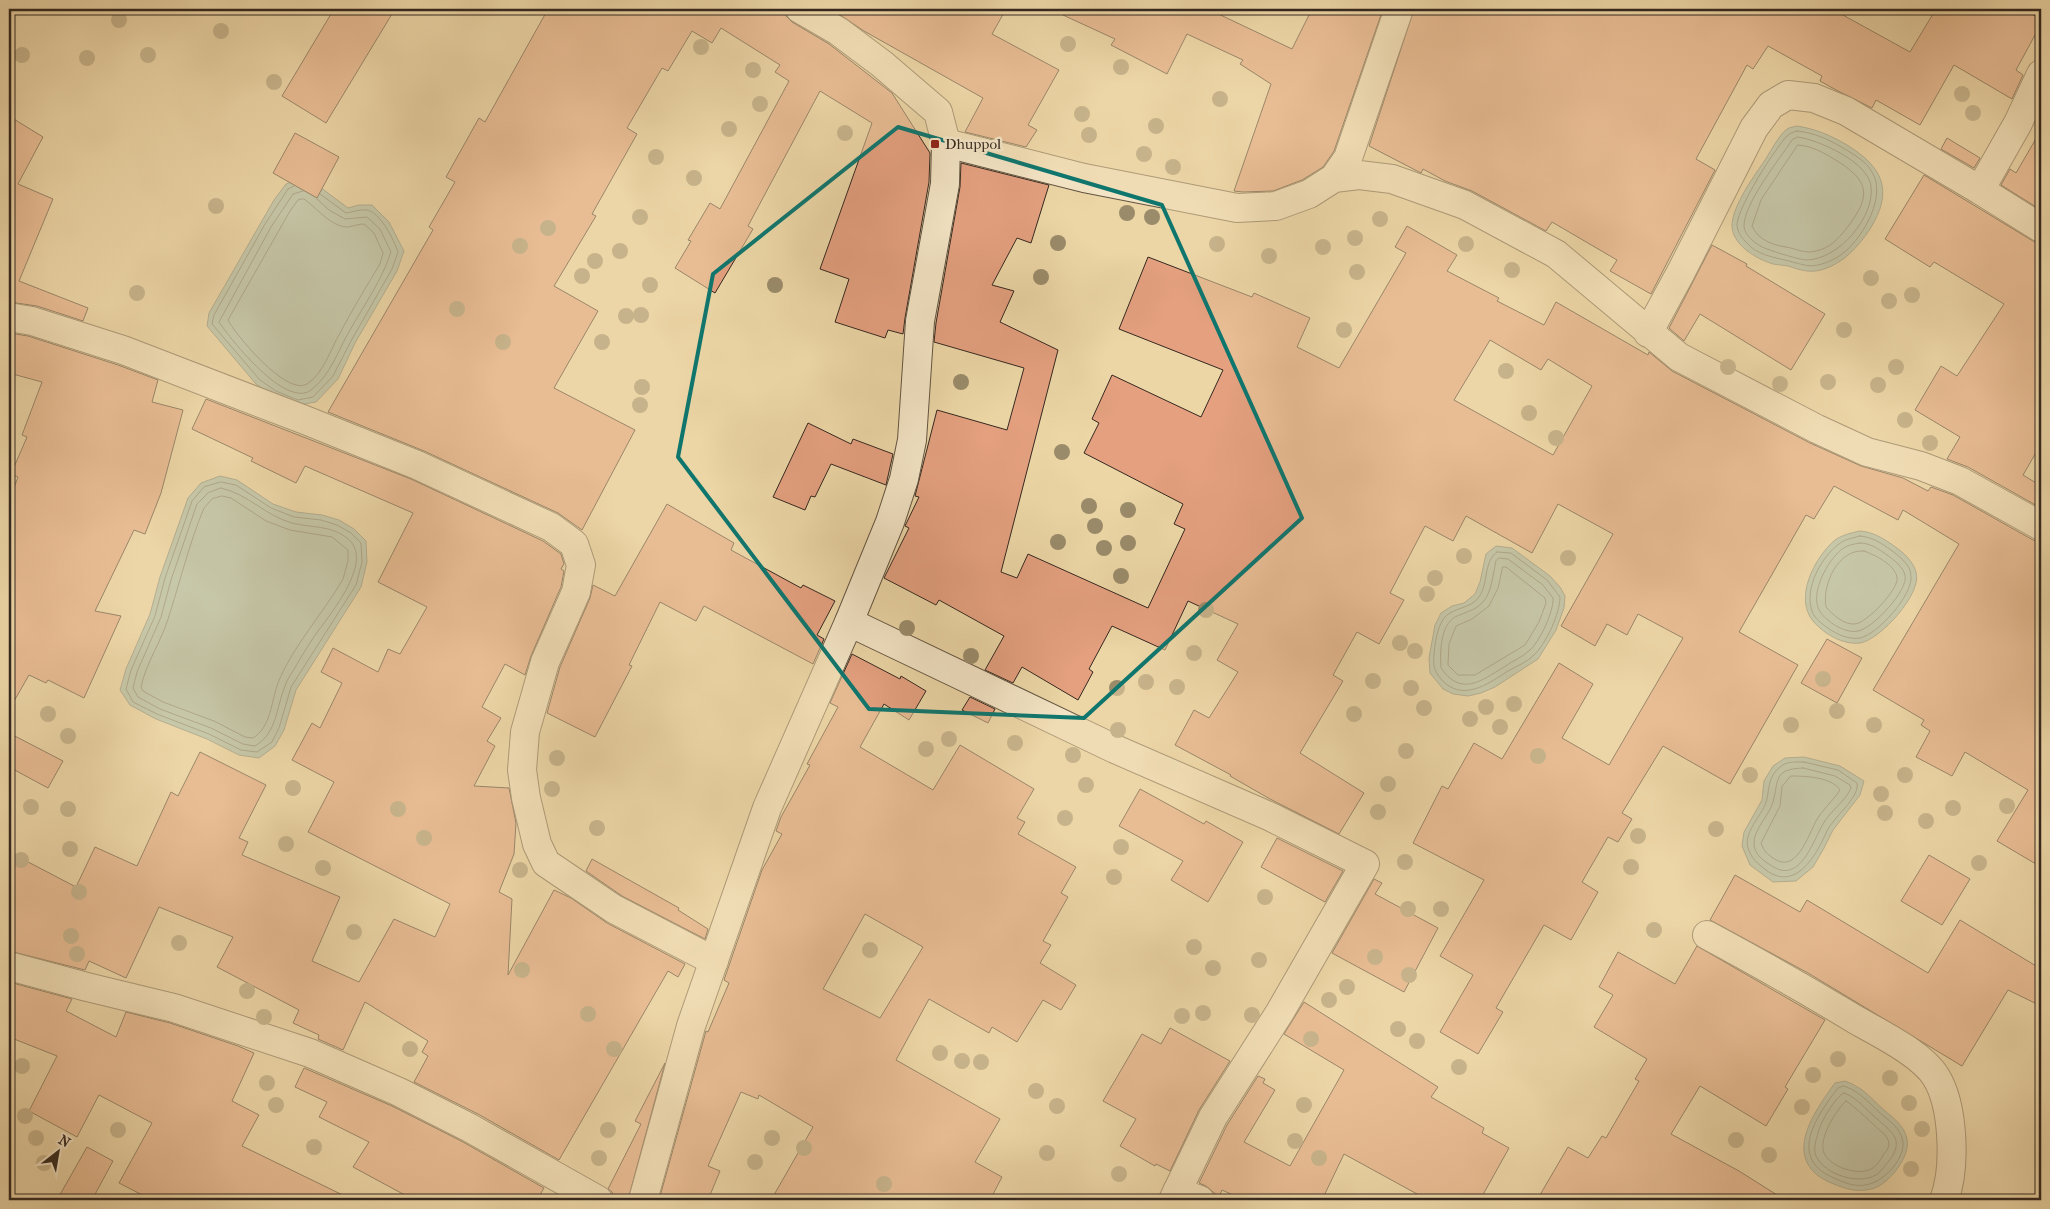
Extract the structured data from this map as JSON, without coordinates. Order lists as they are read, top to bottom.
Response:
{
  "places": {
    "transit": ["Dhuppol"]
  },
  "north": "top right"
}
